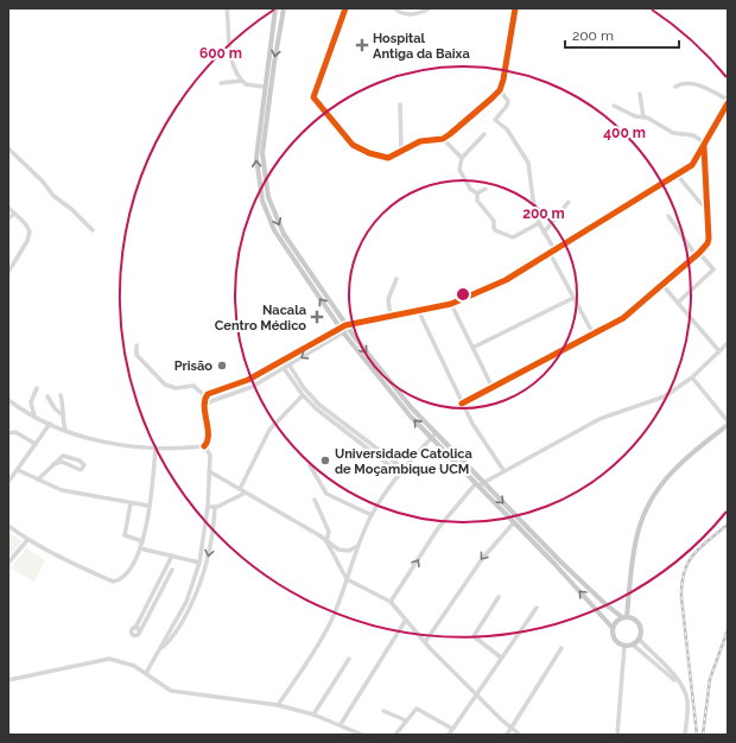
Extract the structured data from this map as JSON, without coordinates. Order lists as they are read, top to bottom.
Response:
{
  "places": {
    "health": ["Hospital Antiga da Baixa", "Nacala Centro Médico"],
    "other": ["Prisão", "Universidade Catolica de Moçambique UCM"]
  },
  "scale_bar": "200 m",
  "rings": ["600 m", "400 m", "200 m"]
}
